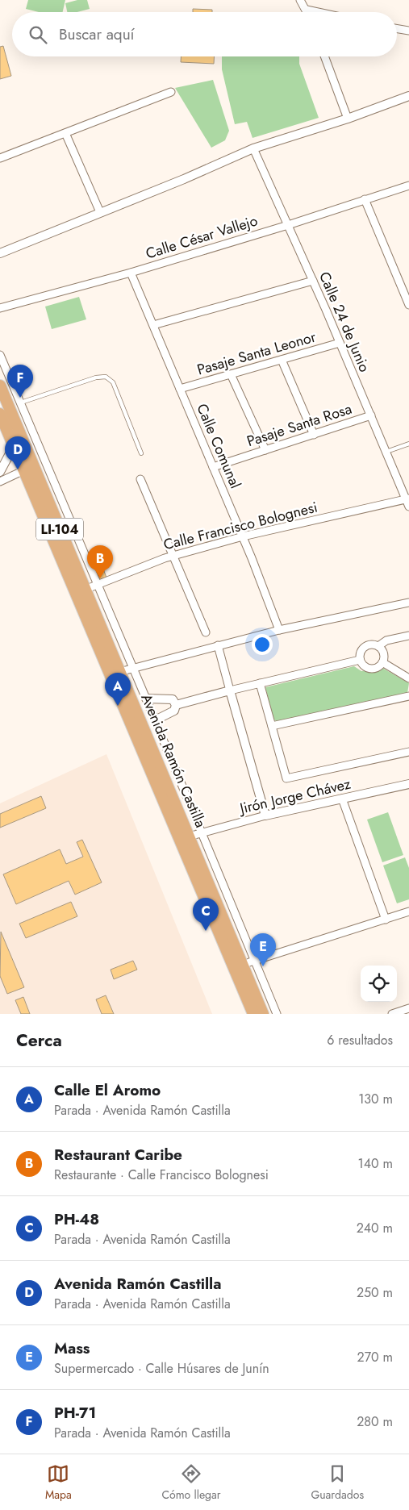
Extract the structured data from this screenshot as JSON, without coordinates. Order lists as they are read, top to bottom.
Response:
{
  "streets": {
    "highway": ["LI-104", "Avenida Ramón Castilla"],
    "street": [
      "Calle César Vallejo",
      "Calle 24 de Junio",
      "Pasaje Santa Leonor",
      "Pasaje Santa Rosa",
      "Calle Comunal",
      "Calle Francisco Bolognesi",
      "Jirón Jorge Chávez"
    ]
  },
  "crossings": [
    ["Calle César Vallejo", "Calle 24 de Junio"],
    ["Calle César Vallejo", "Calle Comunal"],
    ["Calle 24 de Junio", "Pasaje Santa Leonor"],
    ["Calle 24 de Junio", "Pasaje Santa Rosa"],
    ["Calle 24 de Junio", "Calle Francisco Bolognesi"],
    ["Pasaje Santa Leonor", "Calle Comunal"],
    ["Pasaje Santa Rosa", "Calle Comunal"],
    ["Calle Comunal", "Calle Francisco Bolognesi"],
    ["Calle Francisco Bolognesi", "Avenida Ramón Castilla"],
    ["Avenida Ramón Castilla", "Jirón Jorge Chávez"]
  ],
  "page": {
    "search": "Buscar aquí",
    "pins": [
      "F",
      "D",
      "B",
      "A",
      "C",
      "E"
    ],
    "heading": ["Cerca", "6 resultados"],
    "list": [
      {
        "mark": "A",
        "name": "Calle El Aromo",
        "note": "Parada · Avenida Ramón Castilla",
        "value": "130 m"
      },
      {
        "mark": "B",
        "name": "Restaurant Caribe",
        "note": "Restaurante · Calle Francisco Bolognesi",
        "value": "140 m"
      },
      {
        "mark": "C",
        "name": "PH-48",
        "note": "Parada · Avenida Ramón Castilla",
        "value": "240 m"
      },
      {
        "mark": "D",
        "name": "Avenida Ramón Castilla",
        "note": "Parada · Avenida Ramón Castilla",
        "value": "250 m"
      },
      {
        "mark": "E",
        "name": "Mass",
        "note": "Supermercado · Calle Húsares de Junín",
        "value": "270 m"
      },
      {
        "mark": "F",
        "name": "PH-71",
        "note": "Parada · Avenida Ramón Castilla",
        "value": "280 m"
      }
    ],
    "nav": ["Mapa", "Cómo llegar", "Guardados"]
  }
}
